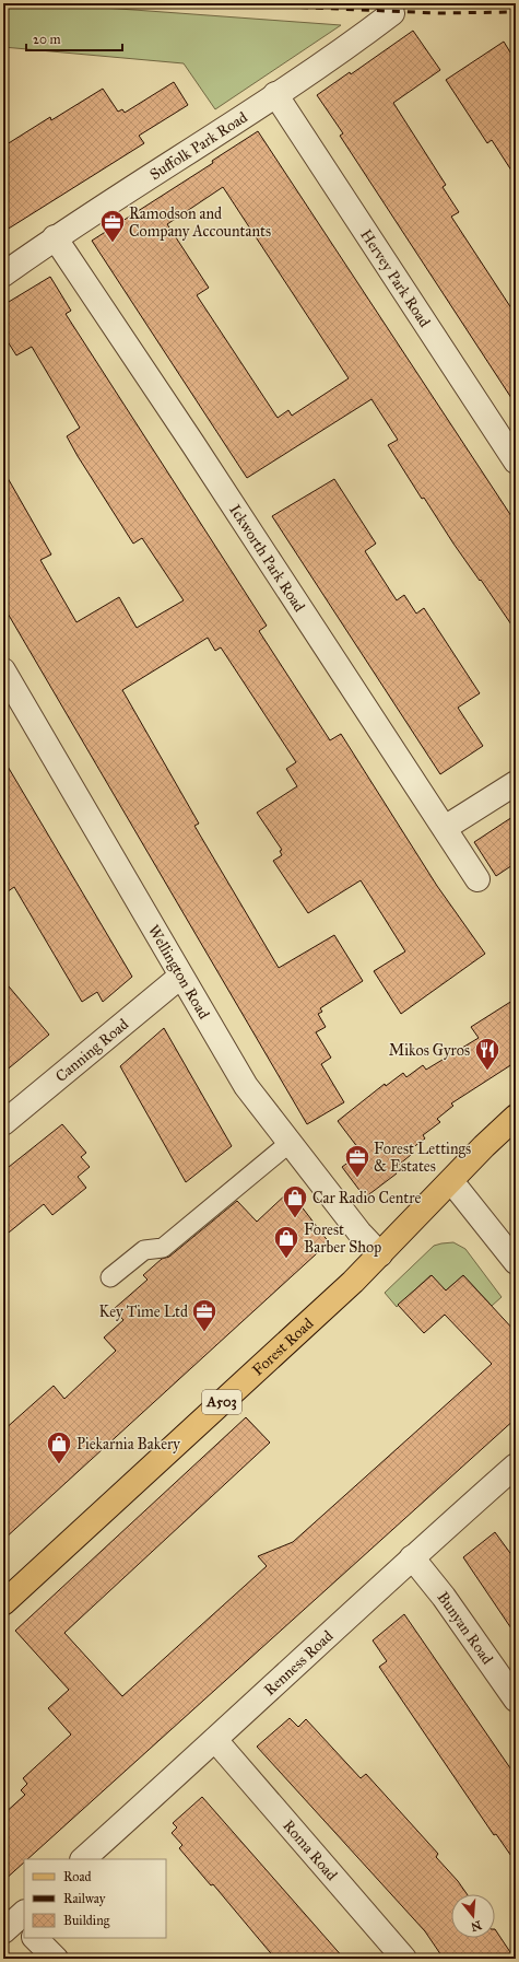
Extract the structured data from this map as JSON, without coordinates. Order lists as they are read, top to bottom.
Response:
{
  "streets": {
    "main road": ["Forest Road", "A503"],
    "street": [
      "Suffolk Park Road",
      "Hervey Park Road",
      "Ickworth Park Road",
      "Wellington Road",
      "Canning Road",
      "Bunyan Road",
      "Renness Road",
      "Roma Road"
    ]
  },
  "crossings": [
    ["Suffolk Park Road", "Hervey Park Road"],
    ["Suffolk Park Road", "Ickworth Park Road"],
    ["Wellington Road", "Canning Road"],
    ["Wellington Road", "Forest Road"],
    ["Bunyan Road", "Renness Road"],
    ["Renness Road", "Roma Road"]
  ],
  "places": {
    "office": ["Ramodson and Company Accountants", "Forest Lettings & Estates", "Key Time Ltd"],
    "restaurant": ["Mikos Gyros"],
    "shop": ["Car Radio Centre", "Forest Barber Shop", "Piekarnia Bakery"]
  },
  "legend": ["Road", "Railway", "Building"],
  "scale_bar": "20 m",
  "north": "bottom"
}
